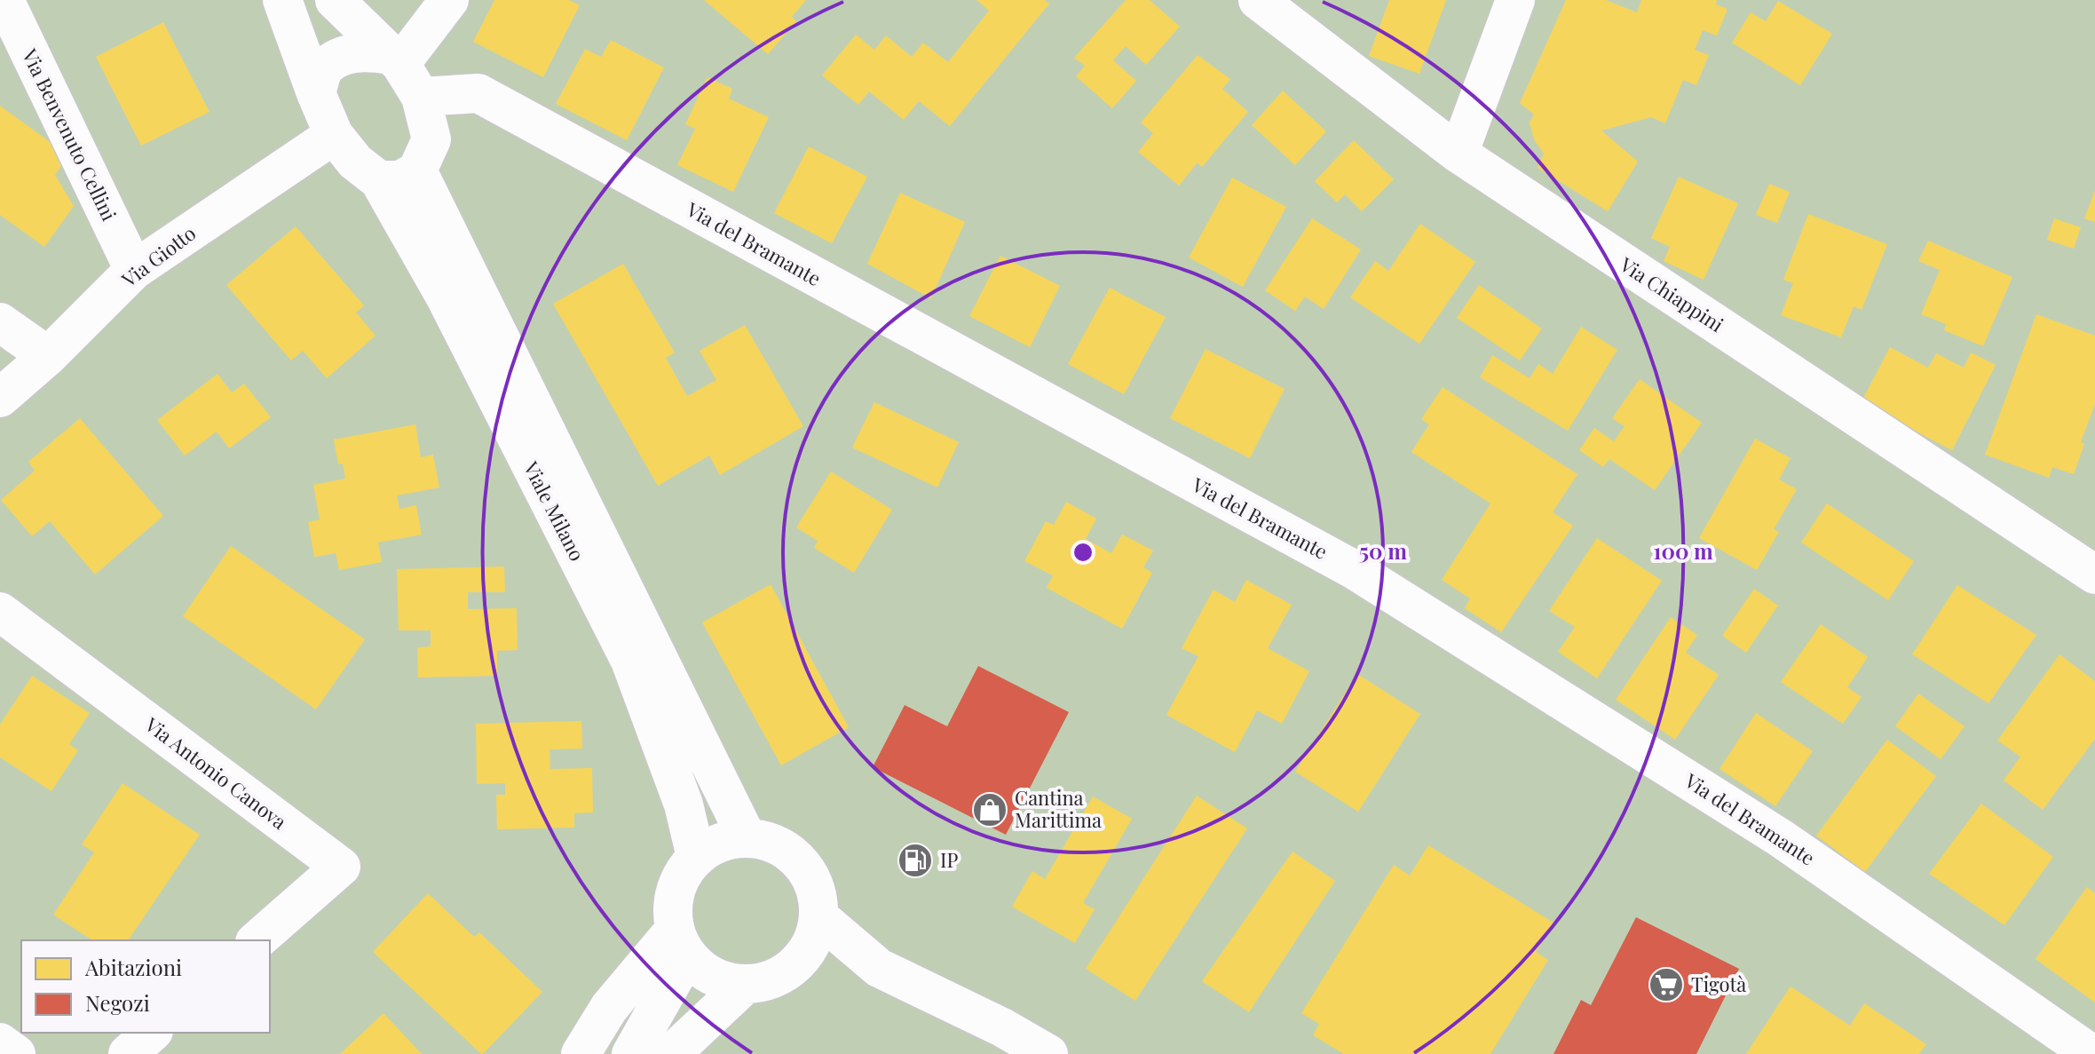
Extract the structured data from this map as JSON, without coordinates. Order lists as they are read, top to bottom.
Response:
{
  "streets": {
    "street": [
      "Via Benvenuto Cellini",
      "Via del Bramante",
      "Via Giotto",
      "Via Chiappini",
      "Viale Milano",
      "Via Antonio Canova"
    ]
  },
  "crossings": [
    ["Via Benvenuto Cellini", "Via Giotto"],
    ["Via del Bramante", "Via Giotto"],
    ["Via del Bramante", "Viale Milano"],
    ["Via Giotto", "Viale Milano"]
  ],
  "places": {
    "shop": ["Cantina Marittima"],
    "fuel station": ["IP"],
    "supermarket": ["Tigotà"]
  },
  "legend": ["Abitazioni", "Negozi"],
  "rings": ["50 m", "100 m"]
}
